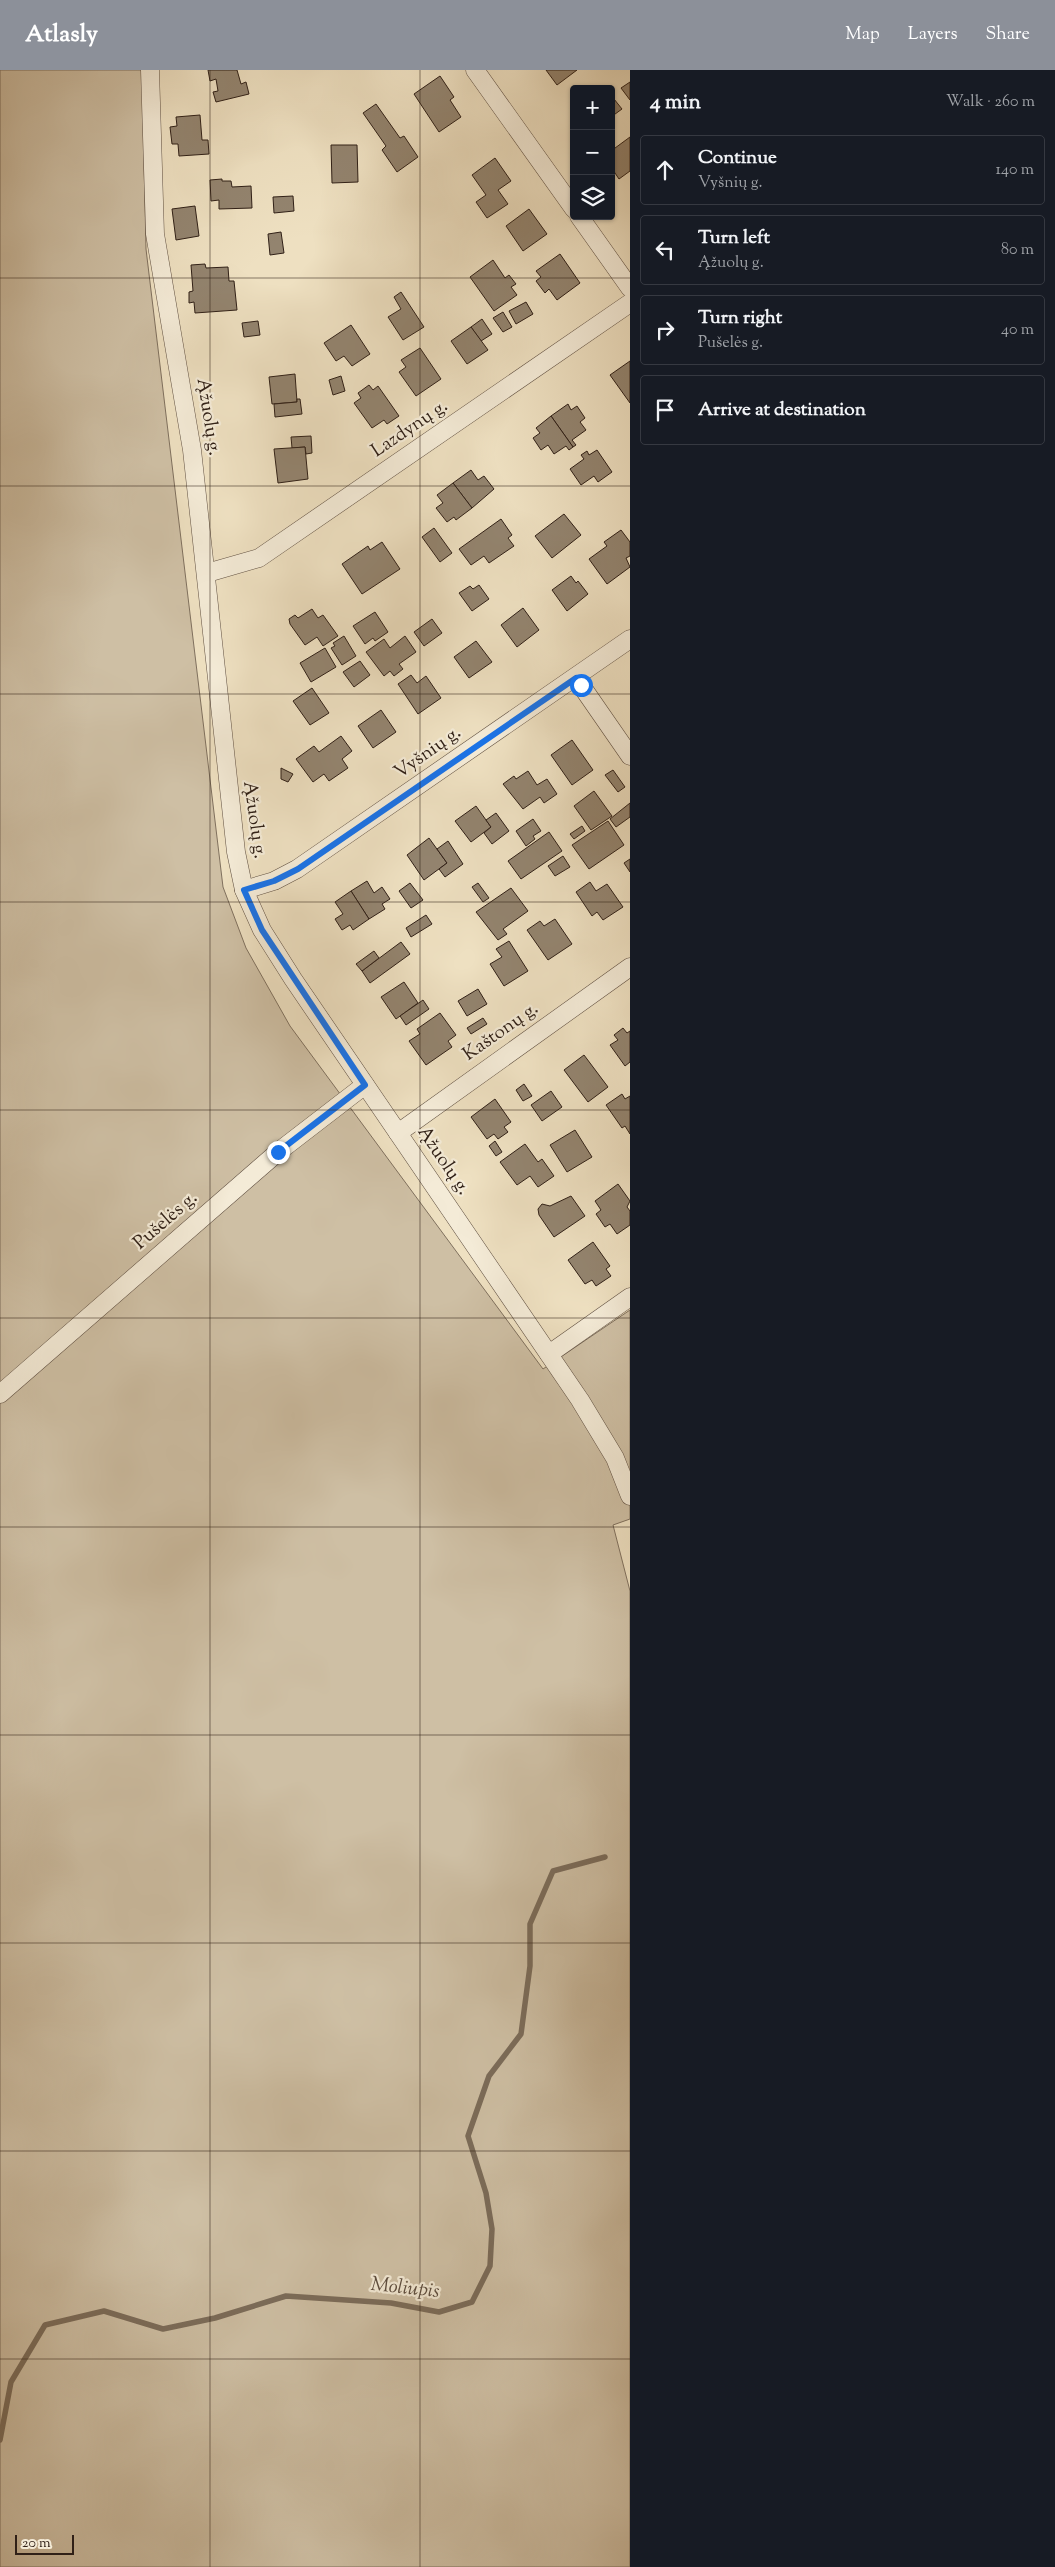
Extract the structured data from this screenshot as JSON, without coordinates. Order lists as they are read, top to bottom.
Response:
{
  "streets": {
    "street": [
      "Ąžuolų g.",
      "Lazdynų g.",
      "Vyšnių g.",
      "Kaštonų g.",
      "Pušelės g."
    ]
  },
  "crossings": [
    ["Ąžuolų g.", "Lazdynų g."],
    ["Ąžuolų g.", "Vyšnių g."],
    ["Ąžuolų g.", "Kaštonų g."],
    ["Ąžuolų g.", "Pušelės g."]
  ],
  "water": ["Moliupis"],
  "scale_bar": "20 m",
  "page": {
    "header": "Atlasly",
    "nav": ["Map", "Layers", "Share"],
    "heading": ["4 min", "Walk · 260 m"],
    "map_buttons": ["+", "−"],
    "list": [
      ["Continue", "Vyšnių g.", "140 m"],
      ["Turn left", "Ąžuolų g.", "80 m"],
      ["Turn right", "Pušelės g.", "40 m"],
      "Arrive at destination"
    ],
    "scale": "20 m"
  }
}
